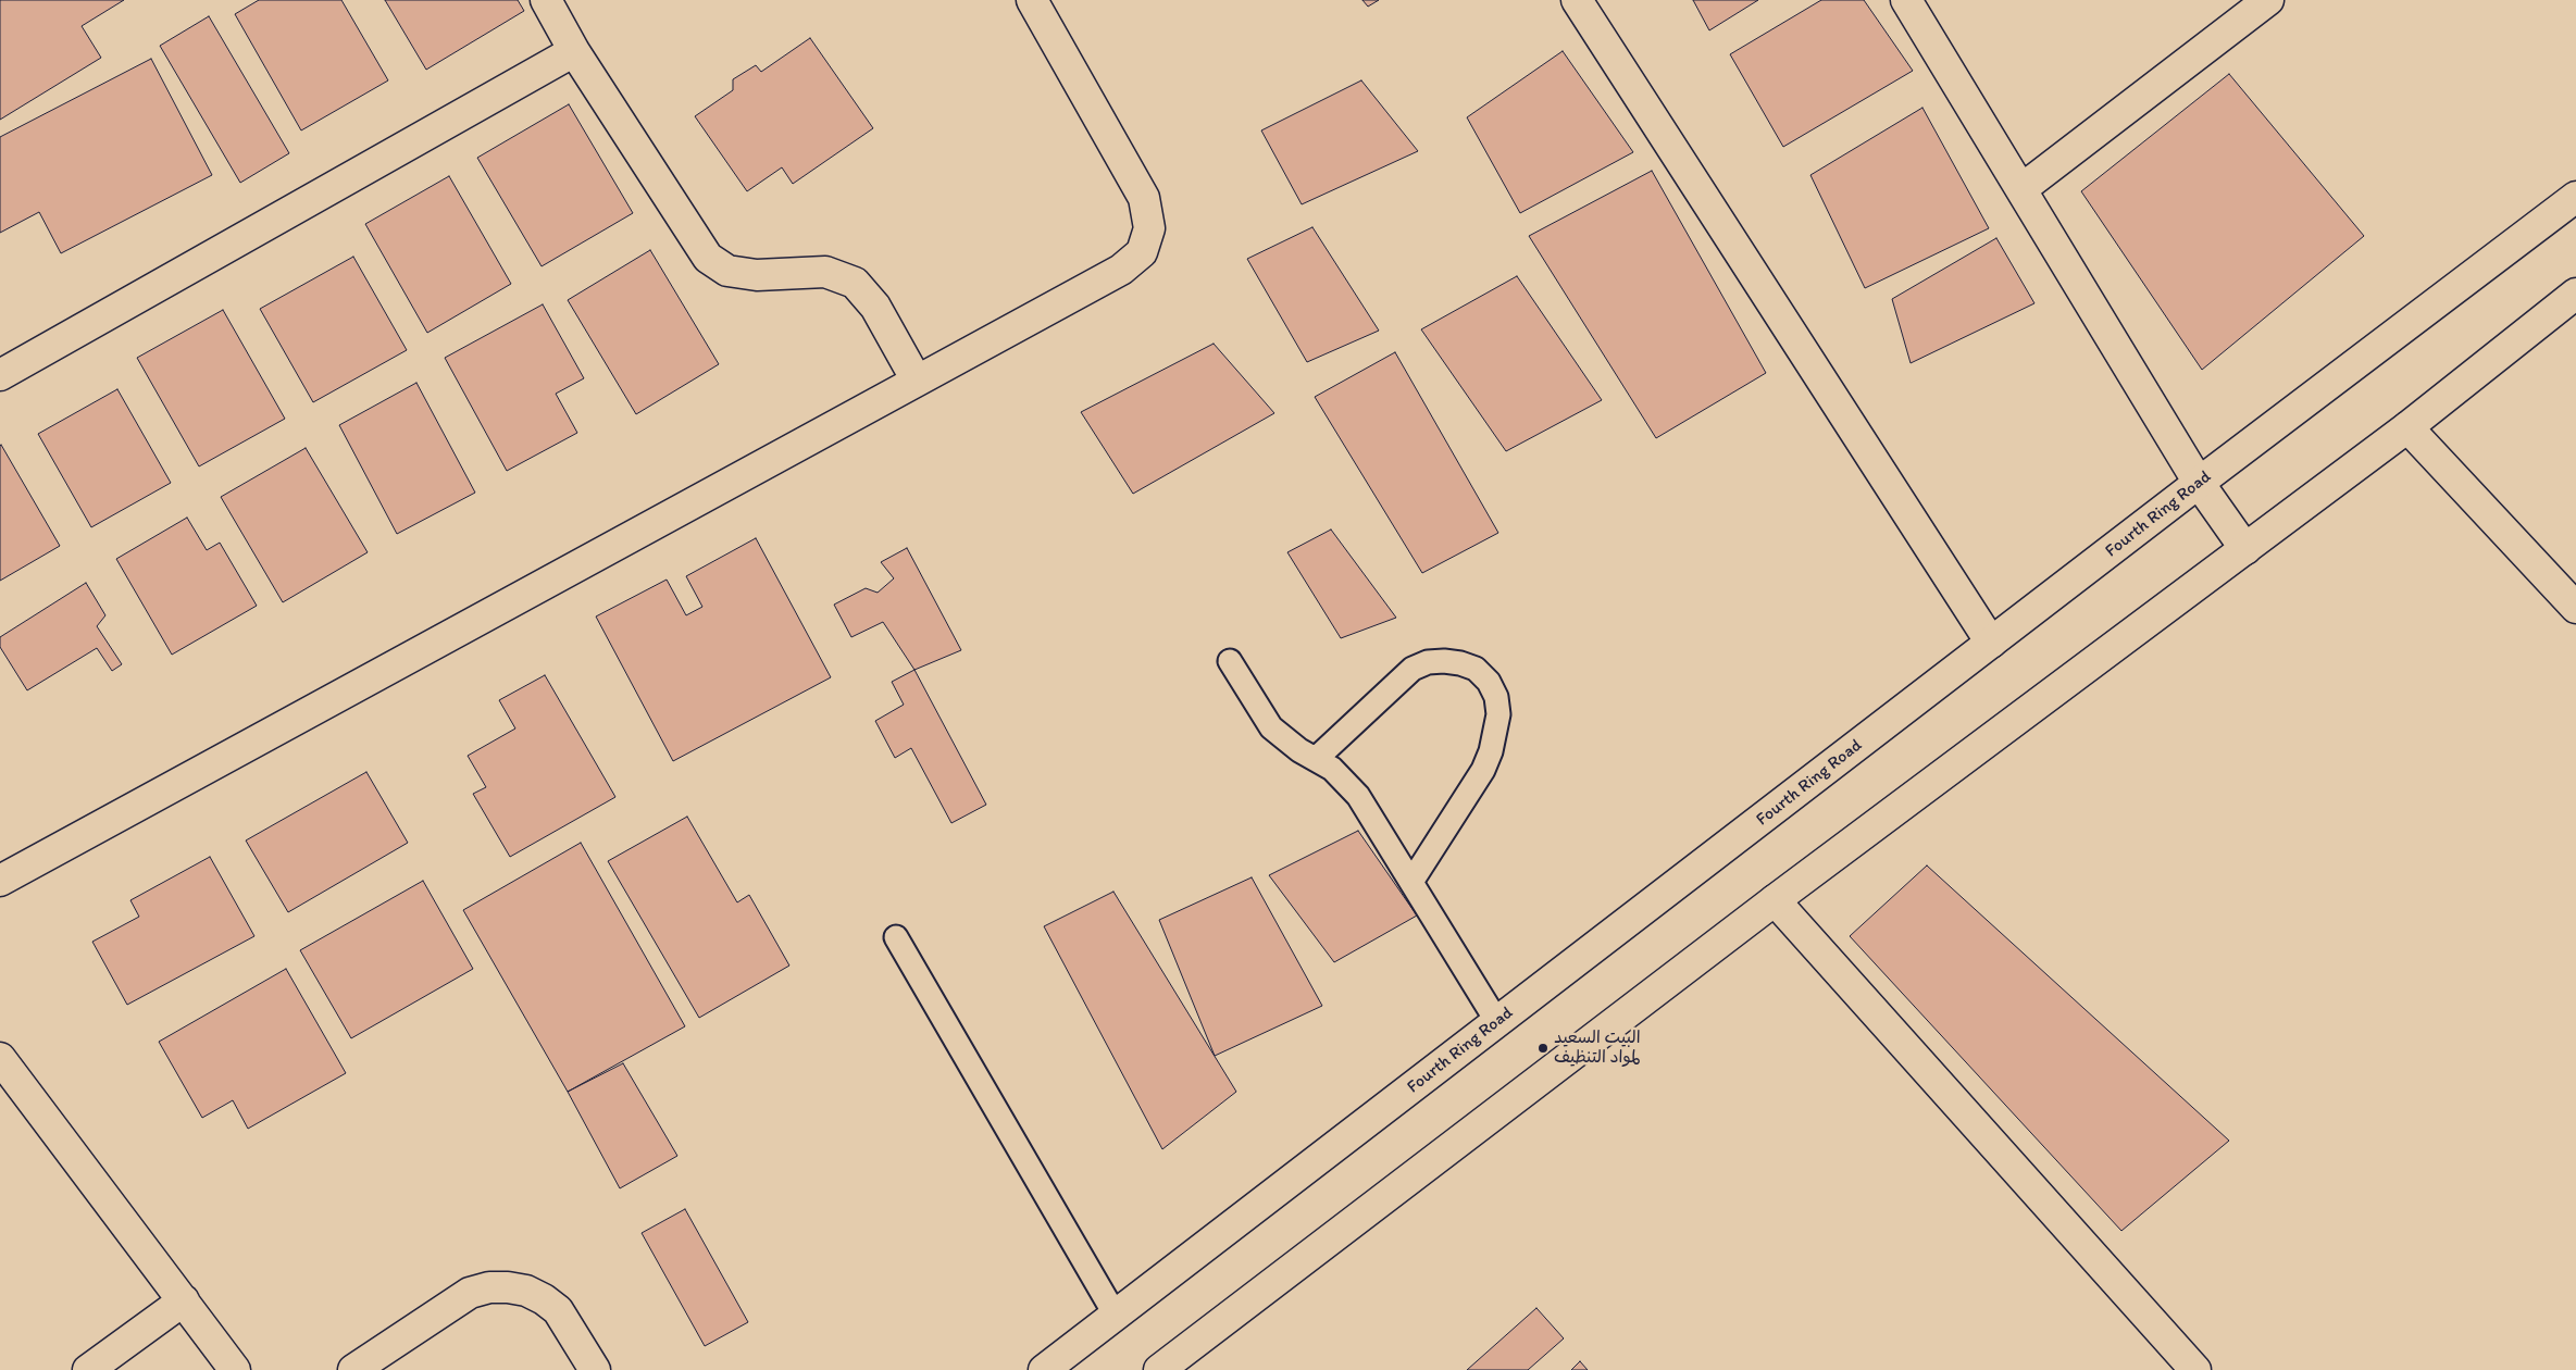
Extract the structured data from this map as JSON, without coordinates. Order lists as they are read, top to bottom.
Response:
{
  "streets": {
    "street": ["Fourth Ring Road"]
  },
  "places": ["البيت السعيد لمواد التنظيف"]
}
